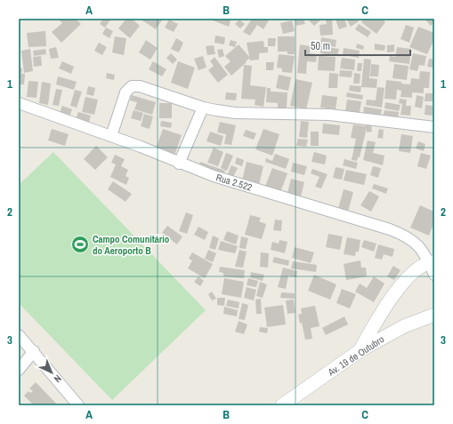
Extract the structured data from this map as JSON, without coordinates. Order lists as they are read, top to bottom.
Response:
{
  "streets": {
    "street": ["Rua 2.522", "Av. 19 de Outubro"]
  },
  "places": {
    "sports": ["Campo Comunitário do Aeroporto B"]
  },
  "scale_bar": "50 m",
  "north": "bottom right",
  "grid": {
    "columns": ["A", "B", "C"],
    "rows": ["1", "2", "3"]
  }
}
